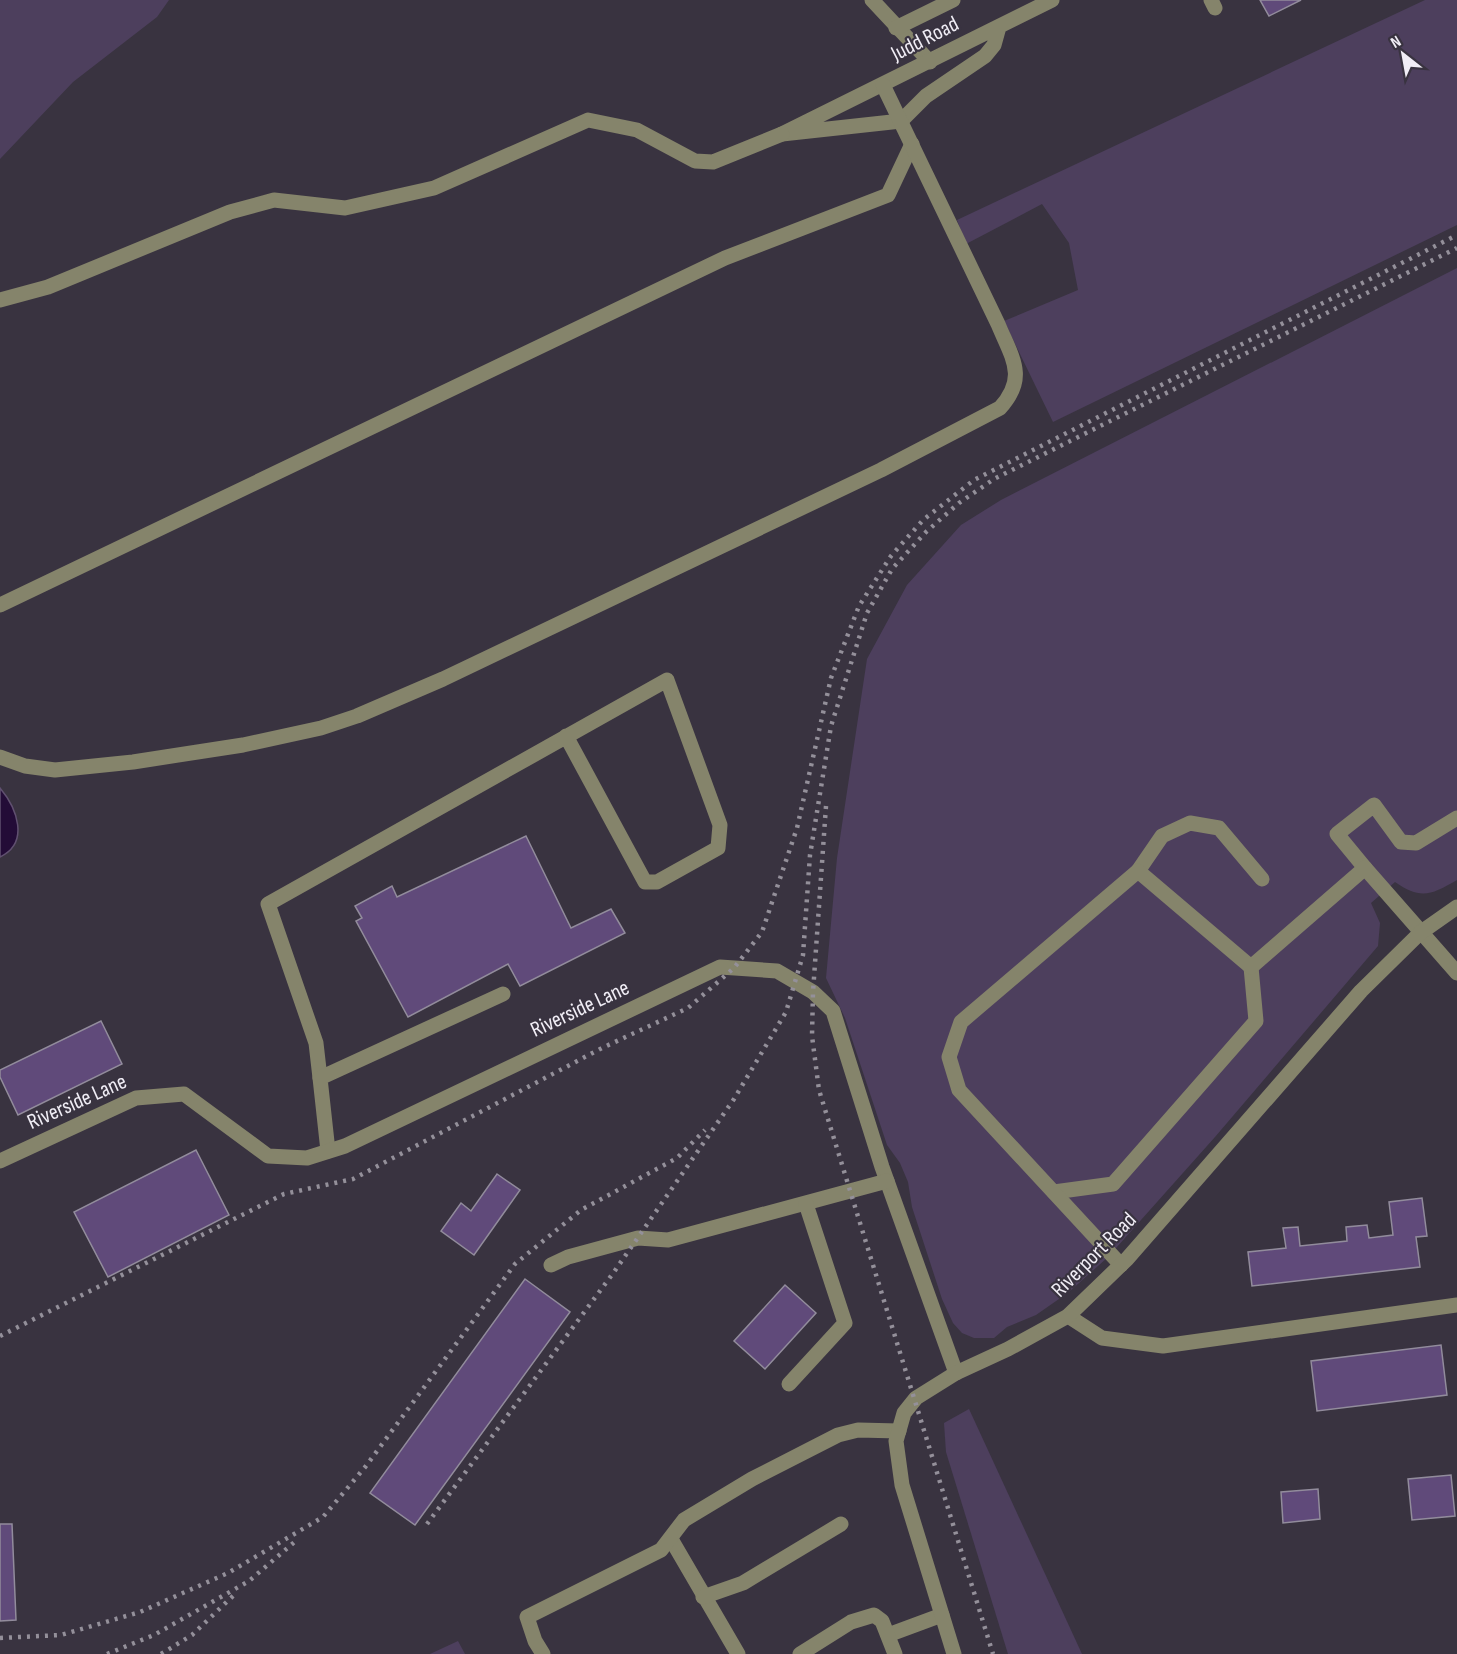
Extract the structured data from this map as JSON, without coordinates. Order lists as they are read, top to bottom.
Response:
{
  "streets": {
    "street": ["Judd Road", "Riverside Lane", "Riverport Road"]
  },
  "crossings": [
    ["Riverside Lane", "Riverport Road"]
  ],
  "north": "top left"
}
